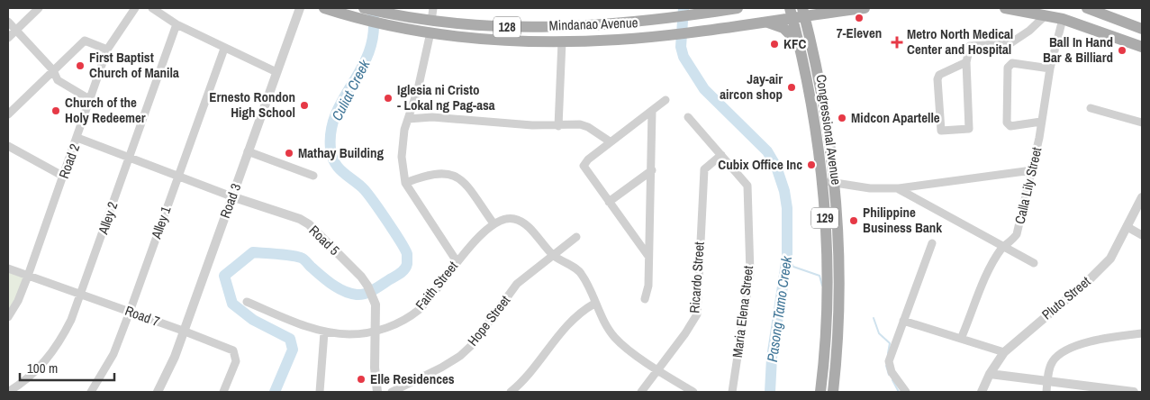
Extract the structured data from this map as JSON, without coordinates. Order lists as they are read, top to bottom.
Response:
{
  "streets": {
    "main road": [
      "Mindanao Avenue",
      "128",
      "Congressional Avenue",
      "129"
    ],
    "street": [
      "Road 2",
      "Calla Lily Street",
      "Road 3",
      "Alley 2",
      "Alley 1",
      "Road 5",
      "Ricardo Street",
      "Faith Street",
      "Pluto Street",
      "Maria Elena Street",
      "Road 7",
      "Hope Street"
    ]
  },
  "crossings": [
    ["Mindanao Avenue", "Congressional Avenue"],
    ["Road 2", "Road 7"],
    ["Road 3", "Road 5"],
    ["Road 3", "Road 7"],
    ["Alley 2", "Road 7"],
    ["Alley 1", "Road 7"],
    ["Road 5", "Faith Street"],
    ["Ricardo Street", "Maria Elena Street"]
  ],
  "water": ["Culiat Creek", "Pasong Tamo Creek"],
  "places": {
    "other": [
      "7-Eleven",
      "KFC",
      "Ball In Hand Bar & Billiard",
      "First Baptist Church of Manila",
      "Jay-air aircon shop",
      "Iglesia ni Cristo - Lokal ng Pag-asa",
      "Ernesto Rondon High School",
      "Church of the Holy Redeemer",
      "Midcon Apartelle",
      "Mathay Building",
      "Cubix Office Inc",
      "Philippine Business Bank",
      "Elle Residences"
    ],
    "health": ["Metro North Medical Center and Hospital"]
  },
  "scale_bar": "100 m"
}
